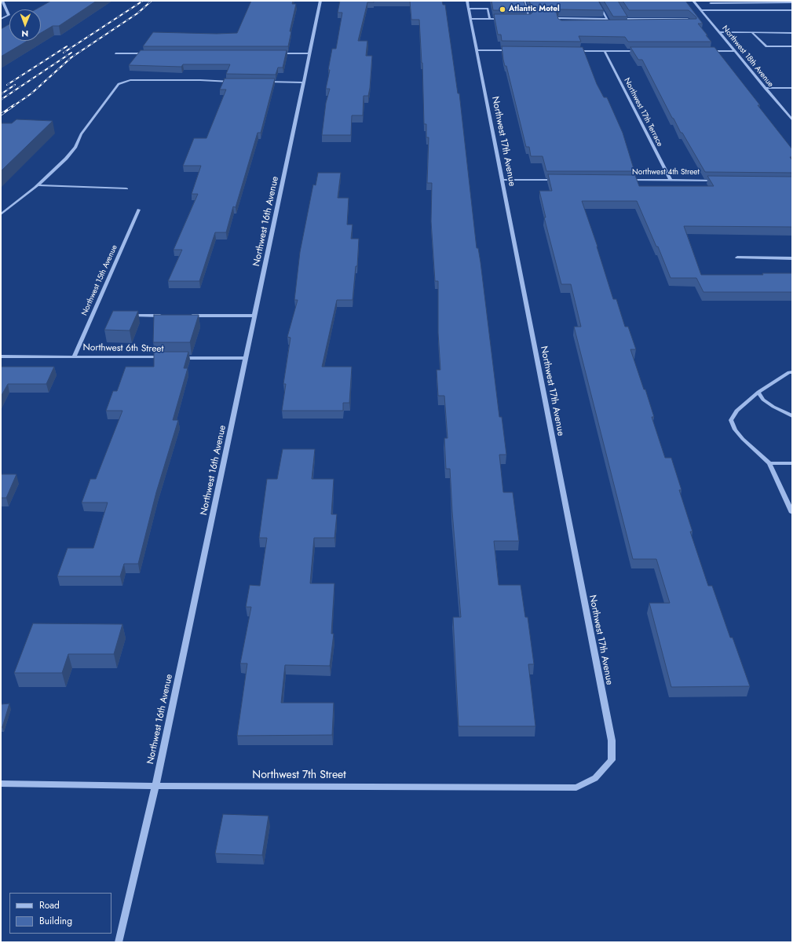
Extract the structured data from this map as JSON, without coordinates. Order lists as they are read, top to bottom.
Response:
{
  "streets": {
    "street": [
      "Northwest 18th Avenue",
      "Northwest 17th Terrace",
      "Northwest 17th Avenue",
      "Northwest 4th Street",
      "Northwest 16th Avenue",
      "Northwest 15th Avenue",
      "Northwest 6th Street",
      "Northwest 7th Street"
    ]
  },
  "crossings": [
    ["Northwest 17th Terrace", "Northwest 4th Street"],
    ["Northwest 17th Avenue", "Northwest 7th Street"],
    ["Northwest 16th Avenue", "Northwest 7th Street"],
    ["Northwest 15th Avenue", "Northwest 6th Street"]
  ],
  "places": ["Atlantic Motel"],
  "legend": ["Road", "Building"],
  "north": "bottom"
}
